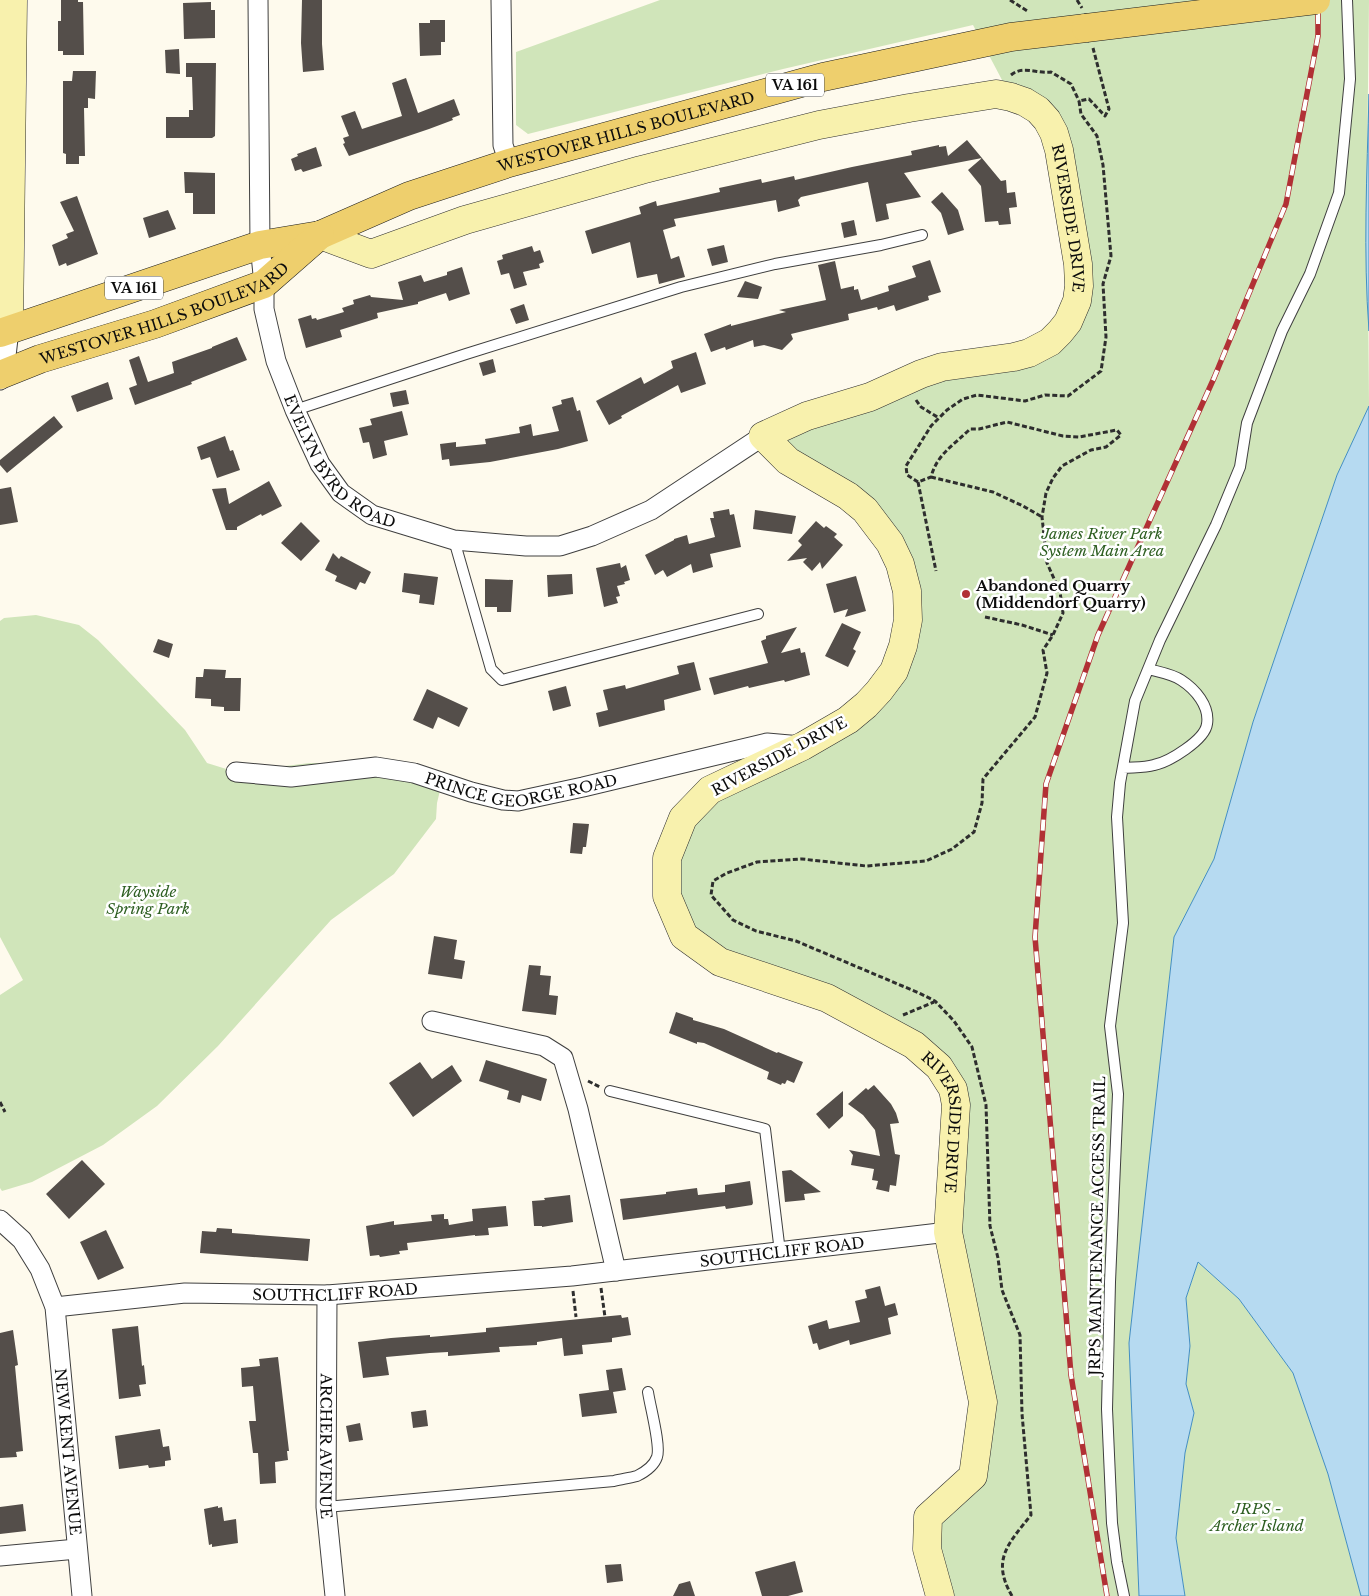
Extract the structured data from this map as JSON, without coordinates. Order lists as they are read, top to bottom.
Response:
{
  "streets": {
    "main road": ["VA 161", "WESTOVER HILLS BOULEVARD"],
    "street": [
      "RIVERSIDE DRIVE",
      "EVELYN BYRD ROAD",
      "PRINCE GEORGE ROAD",
      "SOUTHCLIFF ROAD",
      "ARCHER AVENUE",
      "NEW KENT AVENUE"
    ],
    "lane": ["JRPS MAINTENANCE ACCESS TRAIL"]
  },
  "crossings": [
    ["VA 161", "WESTOVER HILLS BOULEVARD"],
    ["WESTOVER HILLS BOULEVARD", "RIVERSIDE DRIVE"],
    ["WESTOVER HILLS BOULEVARD", "EVELYN BYRD ROAD"],
    ["RIVERSIDE DRIVE", "EVELYN BYRD ROAD"],
    ["RIVERSIDE DRIVE", "PRINCE GEORGE ROAD"],
    ["RIVERSIDE DRIVE", "SOUTHCLIFF ROAD"],
    ["SOUTHCLIFF ROAD", "ARCHER AVENUE"],
    ["SOUTHCLIFF ROAD", "NEW KENT AVENUE"]
  ],
  "parks": ["James River Park System Main Area", "Wayside Spring Park", "JRPS - Archer Island"],
  "places": ["Abandoned Quarry (Middendorf Quarry)"]
}
